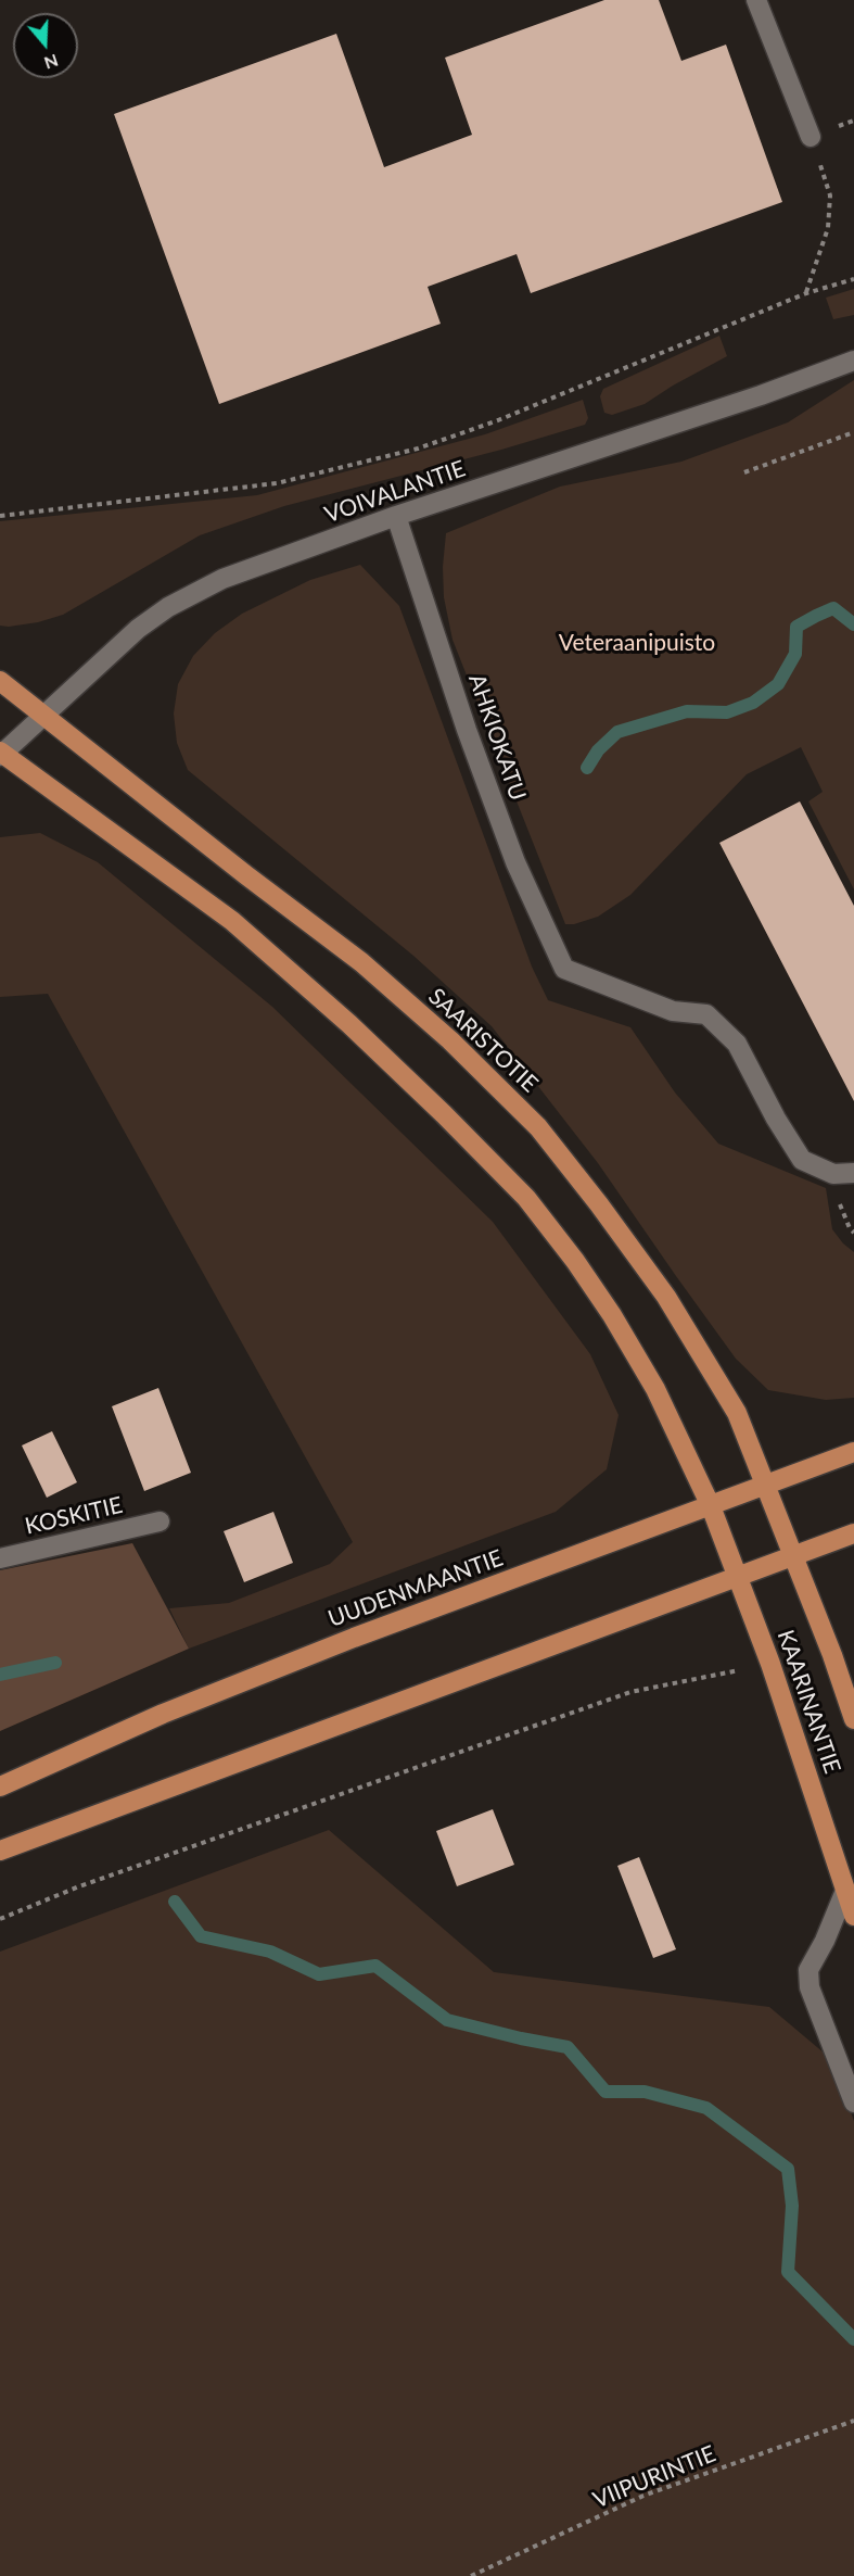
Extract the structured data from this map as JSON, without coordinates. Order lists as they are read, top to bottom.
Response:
{
  "streets": {
    "main road": ["SAARISTOTIE", "UUDENMAANTIE", "KAARINANTIE"],
    "street": ["VOIVALANTIE", "AHKIOKATU", "KOSKITIE"],
    "path": ["VIIPURINTIE"]
  },
  "crossings": [
    ["VOIVALANTIE", "AHKIOKATU"],
    ["VOIVALANTIE", "SAARISTOTIE"],
    ["SAARISTOTIE", "UUDENMAANTIE"],
    ["SAARISTOTIE", "KAARINANTIE"],
    ["UUDENMAANTIE", "KAARINANTIE"]
  ],
  "parks": ["Veteraanipuisto"],
  "north": "bottom"
}
